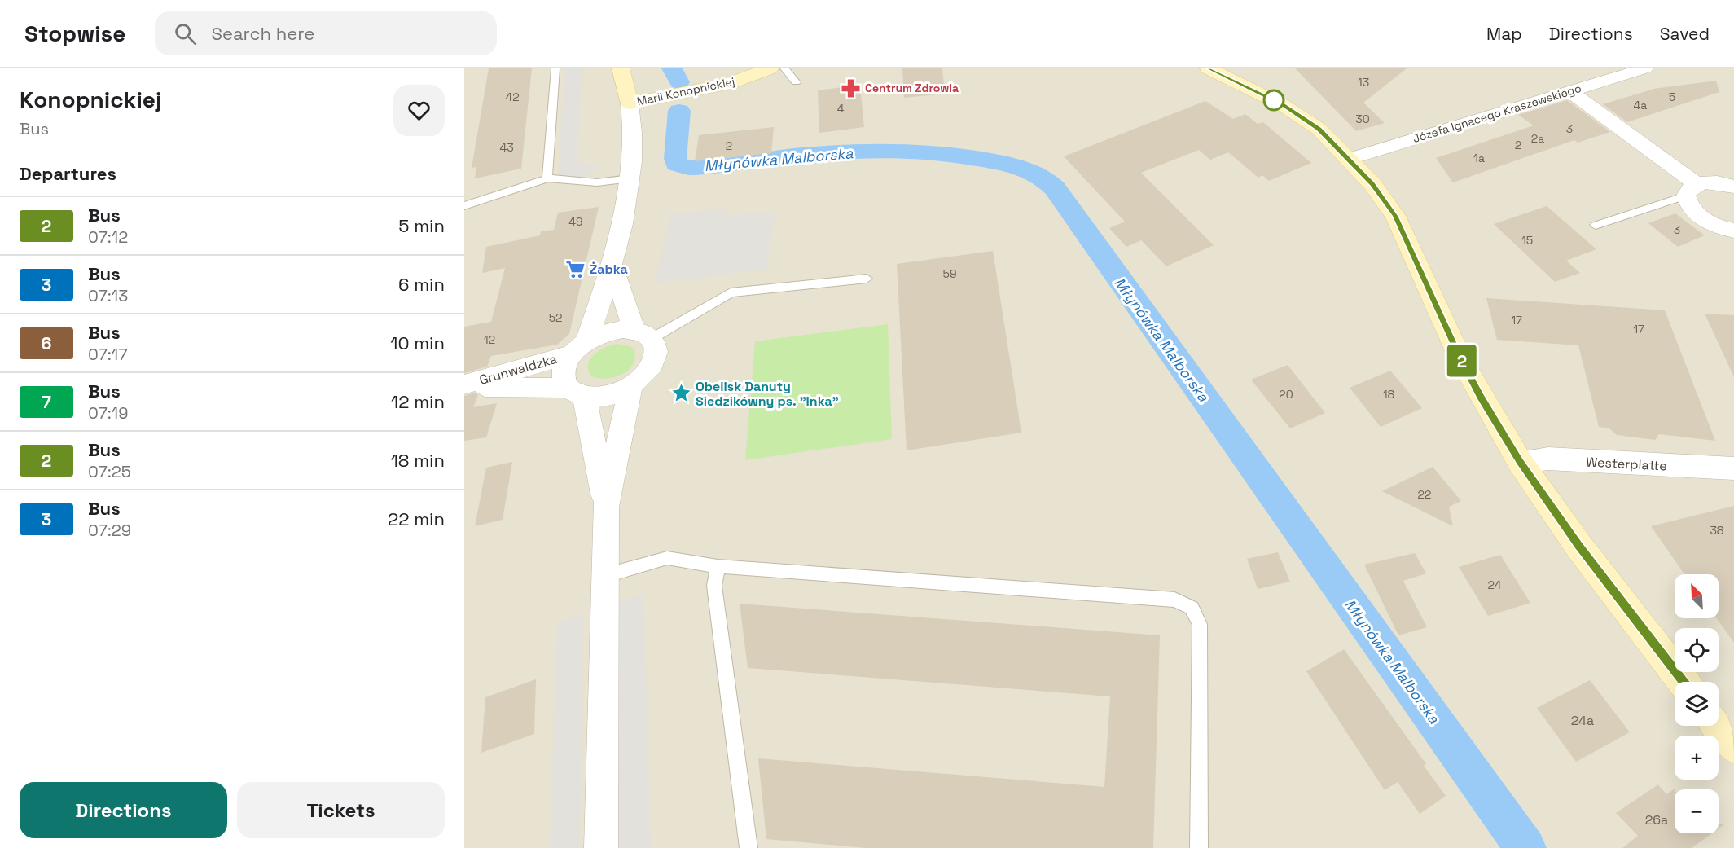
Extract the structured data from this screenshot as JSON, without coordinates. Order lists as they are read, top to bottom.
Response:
{
  "streets": {
    "street": [
      "Marii Konopnickiej",
      "Józefa Ignacego Kraszewskiego",
      "Grunwaldzka",
      "Westerplatte"
    ]
  },
  "water": ["Młynówka Malborska"],
  "places": {
    "pharmacy": ["Centrum Zdrowia"],
    "supermarket": ["Żabka"],
    "place": ["Obelisk Danuty Siedzikówny ps. \"Inka\""]
  },
  "lines": ["bus line 2"],
  "house_numbers": [
    "13",
    "42",
    "5",
    "4a",
    "4",
    "30",
    "3",
    "2a",
    "2",
    "2",
    "43",
    "1a",
    "49",
    "3",
    "15",
    "59",
    "52",
    "17",
    "17",
    "12",
    "20",
    "18",
    "22",
    "38",
    "24",
    "24a",
    "26a"
  ],
  "north": "top left",
  "page": {
    "header": "Stopwise",
    "search": "Search here",
    "nav": ["Map", "Directions", "Saved"],
    "heading": [
      ["Konopnickiej", "Bus"],
      "Departures"
    ],
    "on_map": "2",
    "list": [
      {
        "mark": "2",
        "name": "Bus",
        "note": "07:12",
        "value": "5 min"
      },
      {
        "mark": "3",
        "name": "Bus",
        "note": "07:13",
        "value": "6 min"
      },
      {
        "mark": "6",
        "name": "Bus",
        "note": "07:17",
        "value": "10 min"
      },
      {
        "mark": "7",
        "name": "Bus",
        "note": "07:19",
        "value": "12 min"
      },
      {
        "mark": "2",
        "name": "Bus",
        "note": "07:25",
        "value": "18 min"
      },
      {
        "mark": "3",
        "name": "Bus",
        "note": "07:29",
        "value": "22 min"
      }
    ],
    "map_buttons": ["+", "−"],
    "buttons": ["Directions", "Tickets"]
  }
}
